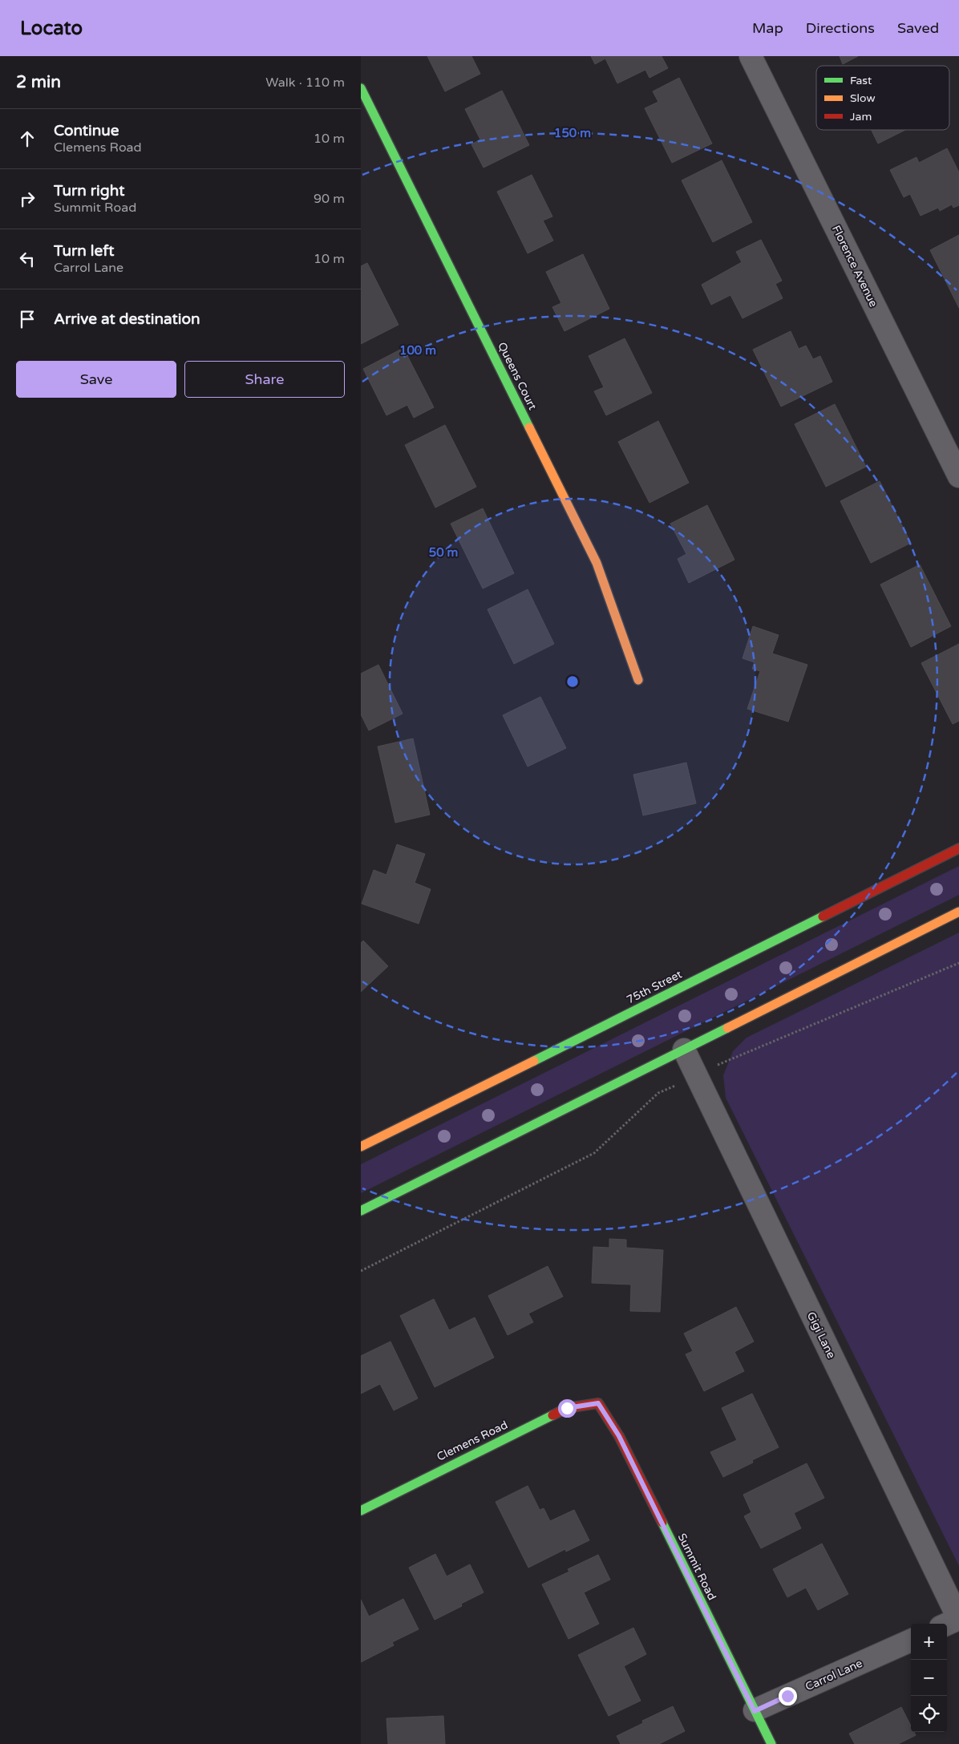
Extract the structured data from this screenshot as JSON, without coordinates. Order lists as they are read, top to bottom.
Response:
{
  "streets": {
    "main road": [
      "Queens Court",
      "75th Street",
      "Clemens Road",
      "Summit Road"
    ],
    "street": ["Florence Avenue", "Gigi Lane", "Carrol Lane"]
  },
  "crossings": [
    ["Clemens Road", "Summit Road"],
    ["Summit Road", "Carrol Lane"]
  ],
  "legend": ["Fast", "Slow", "Jam"],
  "page": {
    "header": "Locato",
    "nav": ["Map", "Directions", "Saved"],
    "heading": ["2 min", "Walk · 110 m"],
    "list": [
      ["Continue", "Clemens Road", "10 m"],
      ["Turn right", "Summit Road", "90 m"],
      ["Turn left", "Carrol Lane", "10 m"],
      "Arrive at destination"
    ],
    "buttons": ["Save", "Share"],
    "map_buttons": ["+", "−"]
  },
  "rings": ["150 m", "100 m", "50 m"]
}
